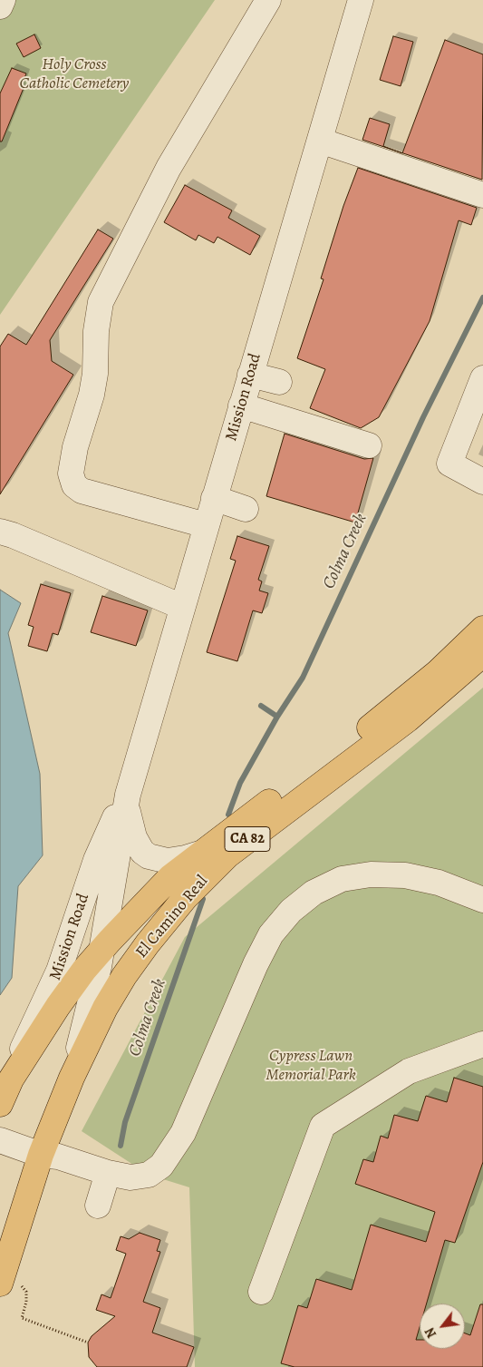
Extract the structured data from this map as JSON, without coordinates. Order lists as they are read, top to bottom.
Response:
{
  "streets": {
    "main road": ["CA 82", "El Camino Real"],
    "street": ["Mission Road"]
  },
  "crossings": [
    ["Mission Road", "El Camino Real"]
  ],
  "water": ["Colma Creek"],
  "parks": ["Holy Cross Catholic Cemetery", "Cypress Lawn Memorial Park"],
  "north": "bottom left"
}
